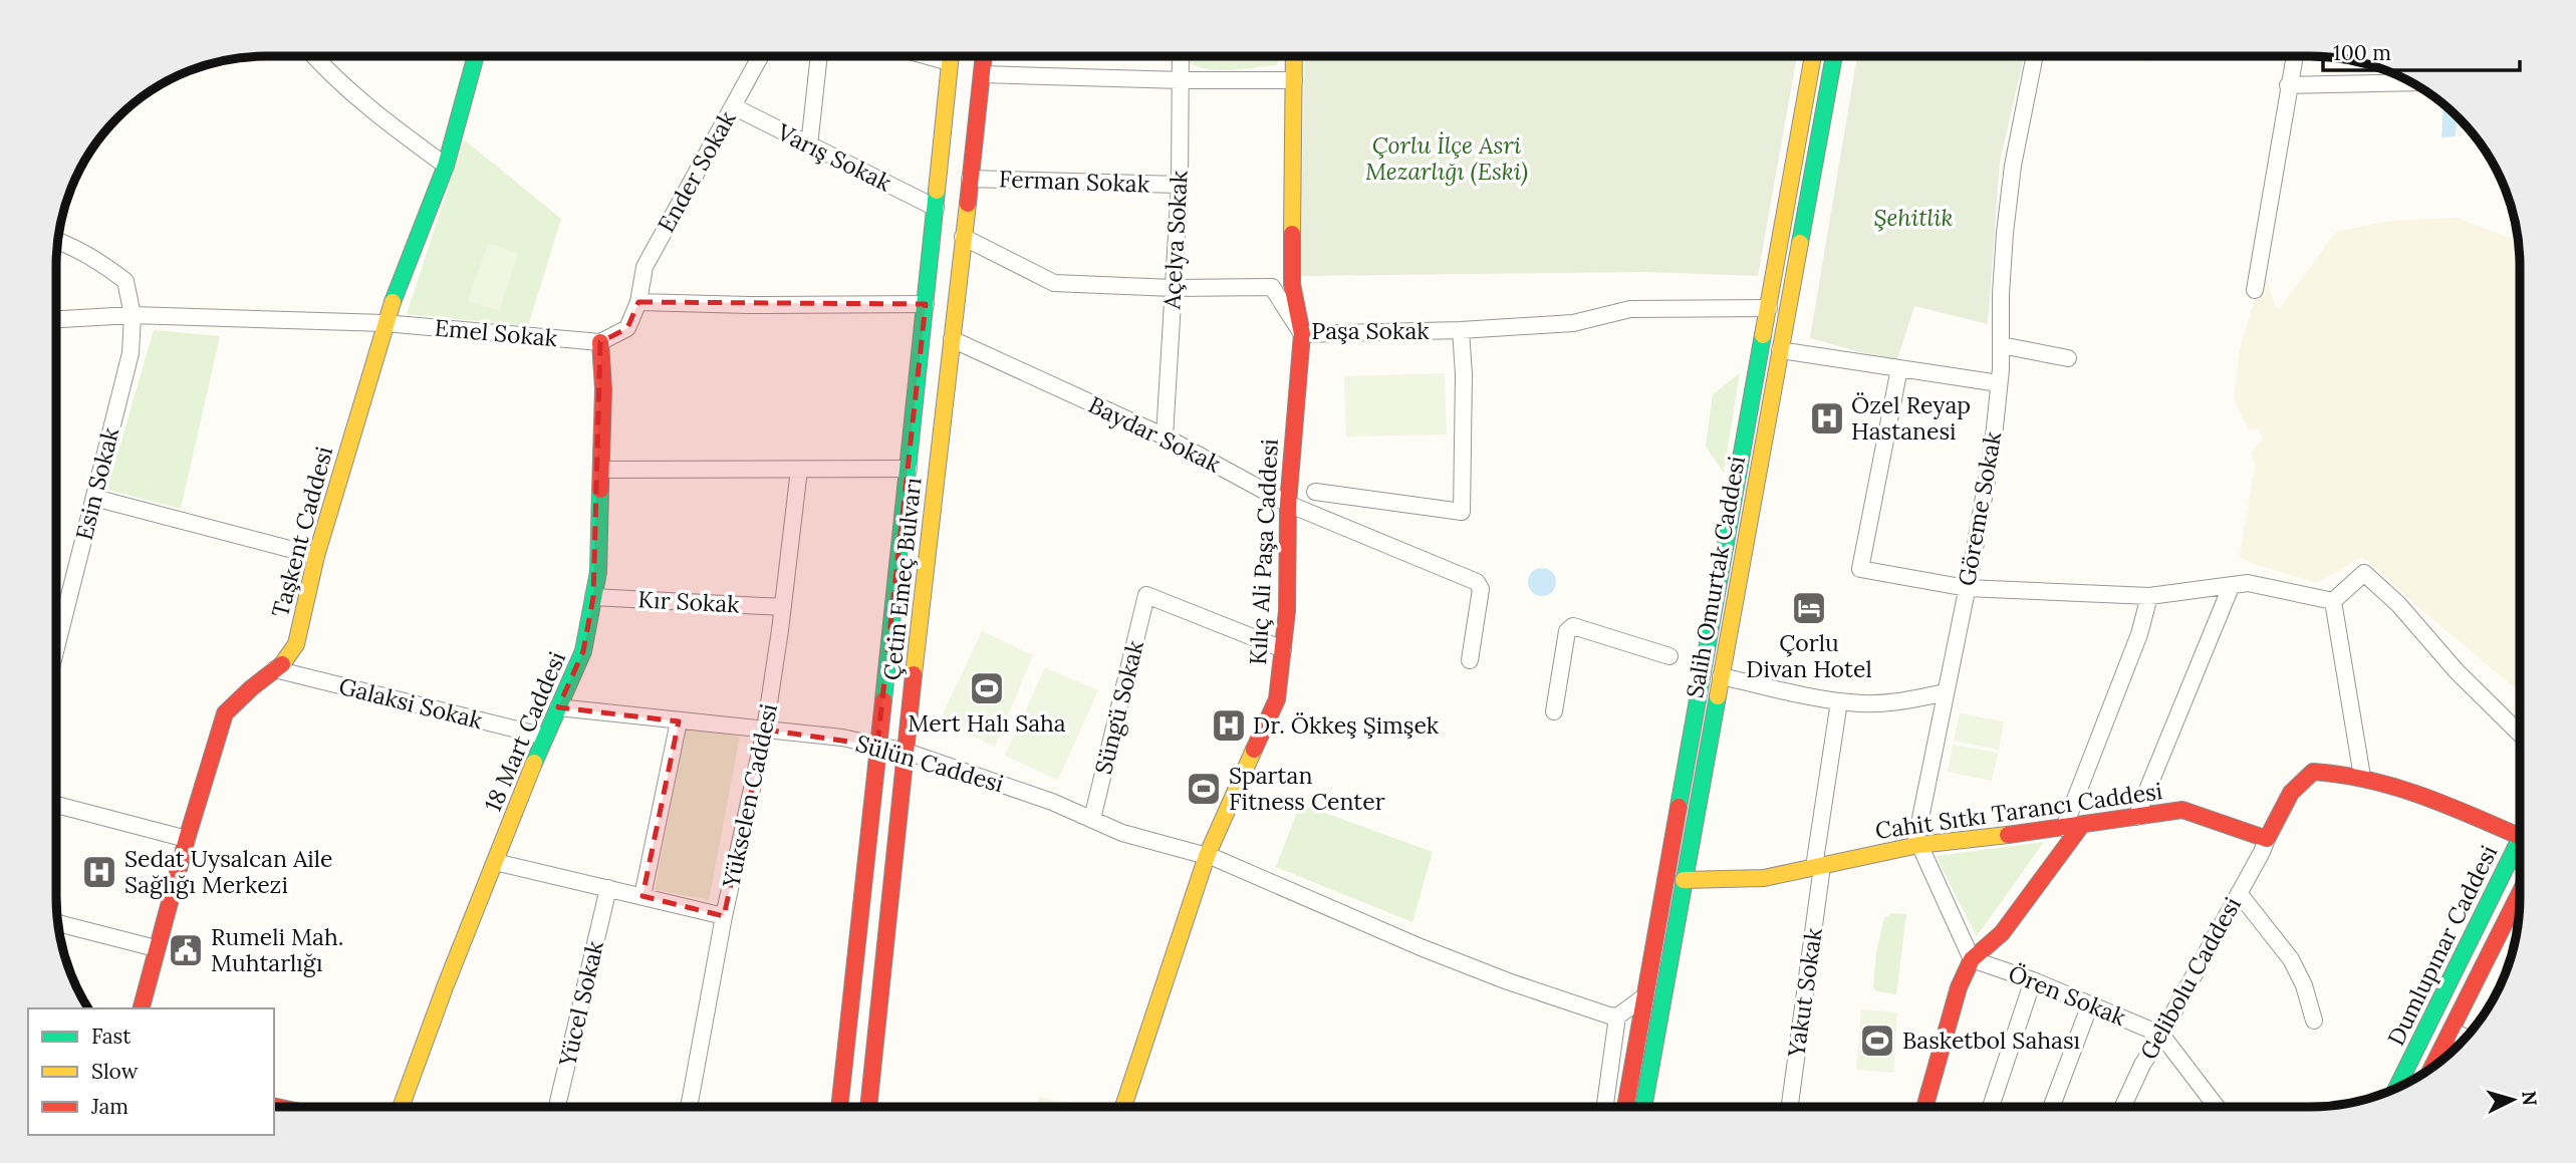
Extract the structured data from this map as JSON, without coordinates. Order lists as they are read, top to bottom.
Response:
{
  "streets": {
    "main road": [
      "Taşkent Caddesi",
      "Kılıç Ali Paşa Caddesi",
      "Salih Omurtak Caddesi",
      "Çetin Emeç Bulvarı",
      "18 Mart Caddesi",
      "Cahit Sıtkı Tarancı Caddesi",
      "Dumlupınar Caddesi"
    ],
    "street": [
      "Varış Sokak",
      "Ender Sokak",
      "Ferman Sokak",
      "Açelya Sokak",
      "Paşa Sokak",
      "Emel Sokak",
      "Baydar Sokak",
      "Esin Sokak",
      "Göreme Sokak",
      "Kır Sokak",
      "Galaksi Sokak",
      "Süngü Sokak",
      "Sülün Caddesi",
      "Yükselen Caddesi",
      "Gelibolu Caddesi",
      "Yakut Sokak",
      "Ören Sokak",
      "Yücel Sokak"
    ]
  },
  "crossings": [
    ["Varış Sokak", "Ender Sokak"],
    ["Varış Sokak", "Çetin Emeç Bulvarı"],
    ["Ferman Sokak", "Açelya Sokak"],
    ["Ferman Sokak", "Çetin Emeç Bulvarı"],
    ["Açelya Sokak", "Paşa Sokak"],
    ["Açelya Sokak", "Baydar Sokak"],
    ["Paşa Sokak", "Kılıç Ali Paşa Caddesi"],
    ["Paşa Sokak", "Salih Omurtak Caddesi"],
    ["Paşa Sokak", "Çetin Emeç Bulvarı"],
    ["Emel Sokak", "Esin Sokak"],
    ["Emel Sokak", "Taşkent Caddesi"],
    ["Emel Sokak", "18 Mart Caddesi"],
    ["Baydar Sokak", "Kılıç Ali Paşa Caddesi"],
    ["Baydar Sokak", "Çetin Emeç Bulvarı"],
    ["Göreme Sokak", "Cahit Sıtkı Tarancı Caddesi"],
    ["Göreme Sokak", "Ören Sokak"],
    ["Taşkent Caddesi", "Galaksi Sokak"],
    ["Kılıç Ali Paşa Caddesi", "Süngü Sokak"],
    ["Kılıç Ali Paşa Caddesi", "Sülün Caddesi"],
    ["Salih Omurtak Caddesi", "Cahit Sıtkı Tarancı Caddesi"],
    ["Çetin Emeç Bulvarı", "Sülün Caddesi"],
    ["Kır Sokak", "18 Mart Caddesi"],
    ["Kır Sokak", "Yükselen Caddesi"],
    ["Galaksi Sokak", "18 Mart Caddesi"],
    ["Süngü Sokak", "Sülün Caddesi"],
    ["18 Mart Caddesi", "Sülün Caddesi"],
    ["Sülün Caddesi", "Yükselen Caddesi"],
    ["Cahit Sıtkı Tarancı Caddesi", "Gelibolu Caddesi"],
    ["Cahit Sıtkı Tarancı Caddesi", "Yakut Sokak"],
    ["Gelibolu Caddesi", "Ören Sokak"]
  ],
  "parks": ["Çorlu İlçe Asri Mezarlığı (Eski)", "Şehitlik"],
  "places": {
    "hospital": ["Özel Reyap Hastanesi", "Dr. Ökkeş Şimşek", "Sedat Uysalcan Aile Sağlığı Merkezi"],
    "hotel": ["Çorlu Divan Hotel"],
    "sports": ["Mert Halı Saha", "Spartan Fitness Center", "Basketbol Sahası"],
    "public building": ["Rumeli Mah. Muhtarlığı"]
  },
  "legend": ["Fast", "Slow", "Jam"],
  "scale_bar": "100 m",
  "north": "right"
}
